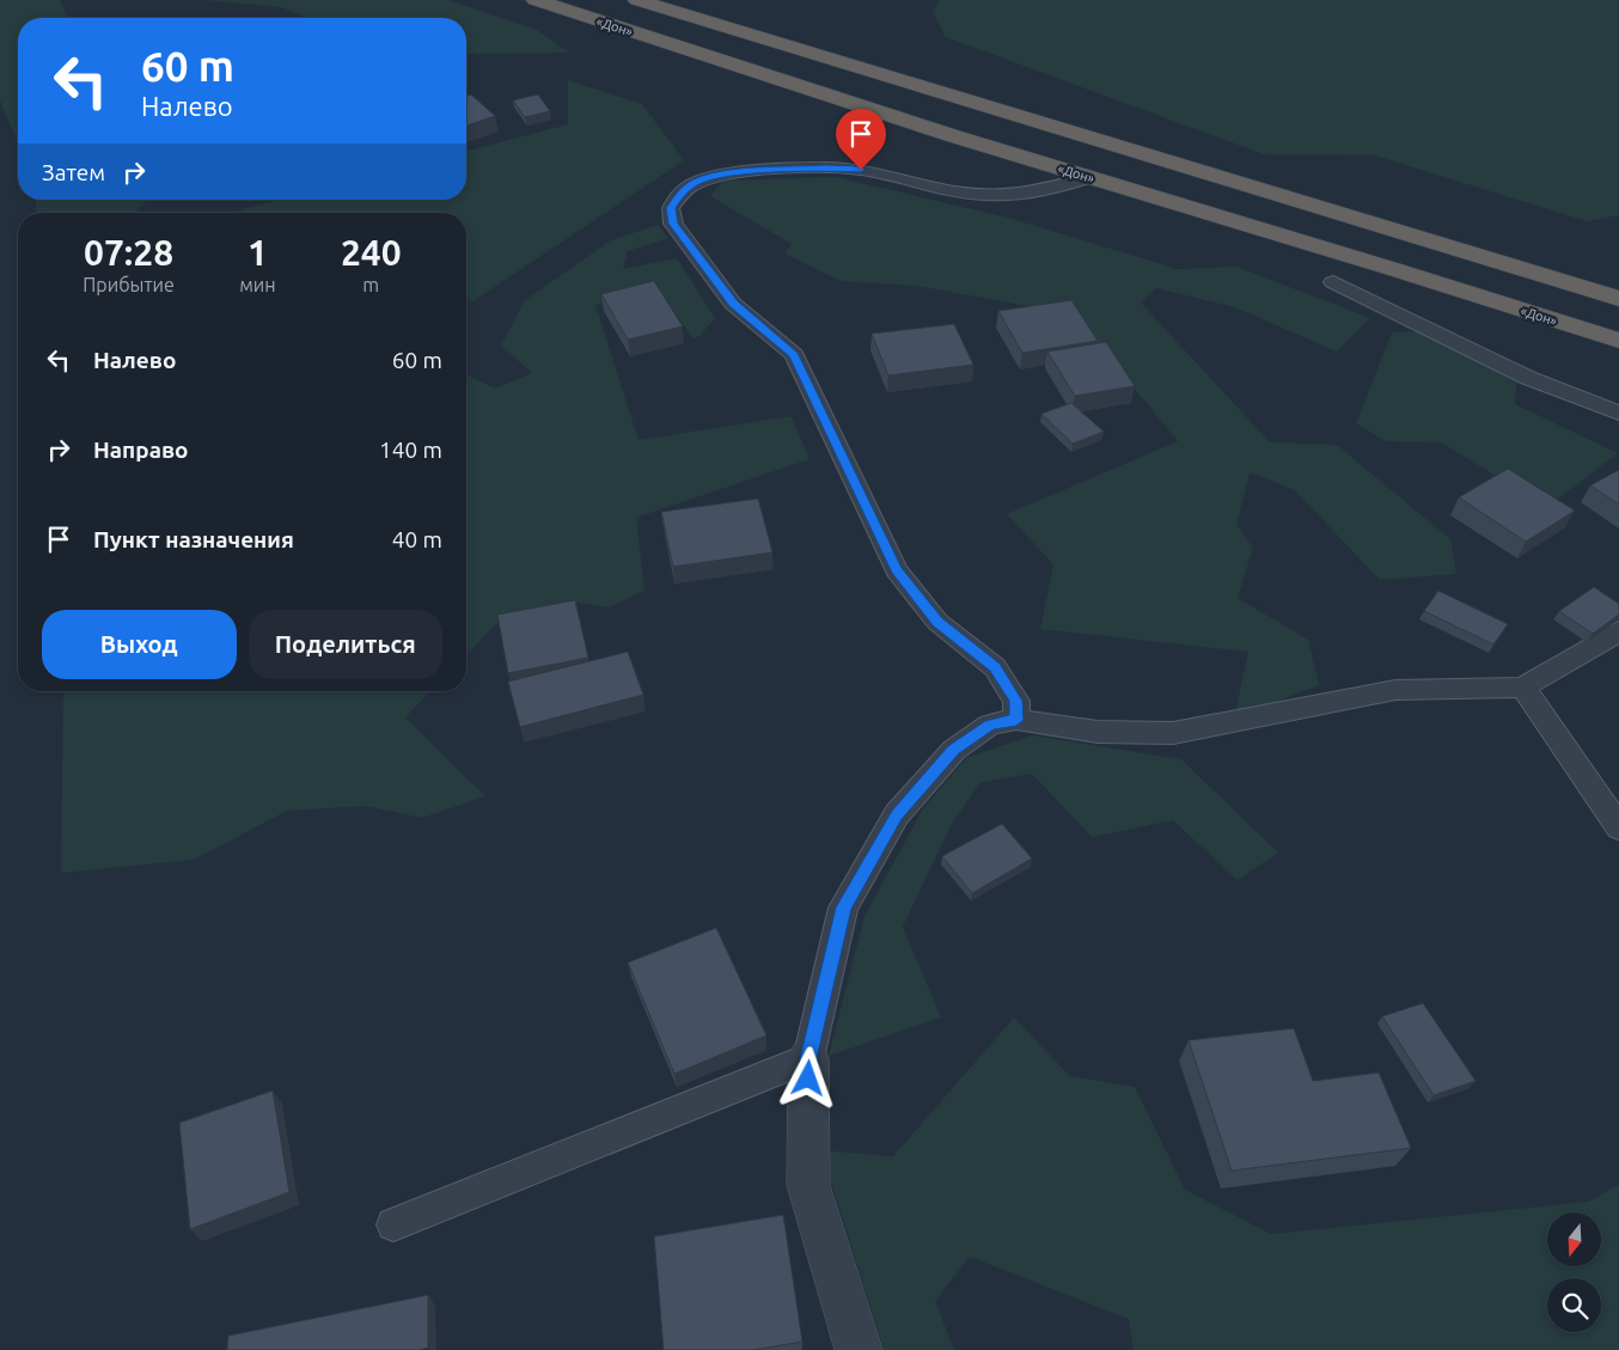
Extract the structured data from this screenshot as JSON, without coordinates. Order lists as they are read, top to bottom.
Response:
{
  "streets": {
    "highway": ["«Дон»"]
  },
  "north": "bottom",
  "page": {
    "turn": ["60 m", "Налево"],
    "then": "Затем",
    "eta": [
      "07:28",
      "Прибытие",
      "1",
      "мин",
      "240",
      "m"
    ],
    "list": [
      {
        "name": "Налево",
        "value": "60 m"
      },
      {
        "name": "Направо",
        "value": "140 m"
      },
      {
        "name": "Пункт назначения",
        "value": "40 m"
      }
    ],
    "buttons": ["Выход", "Поделиться"]
  }
}
